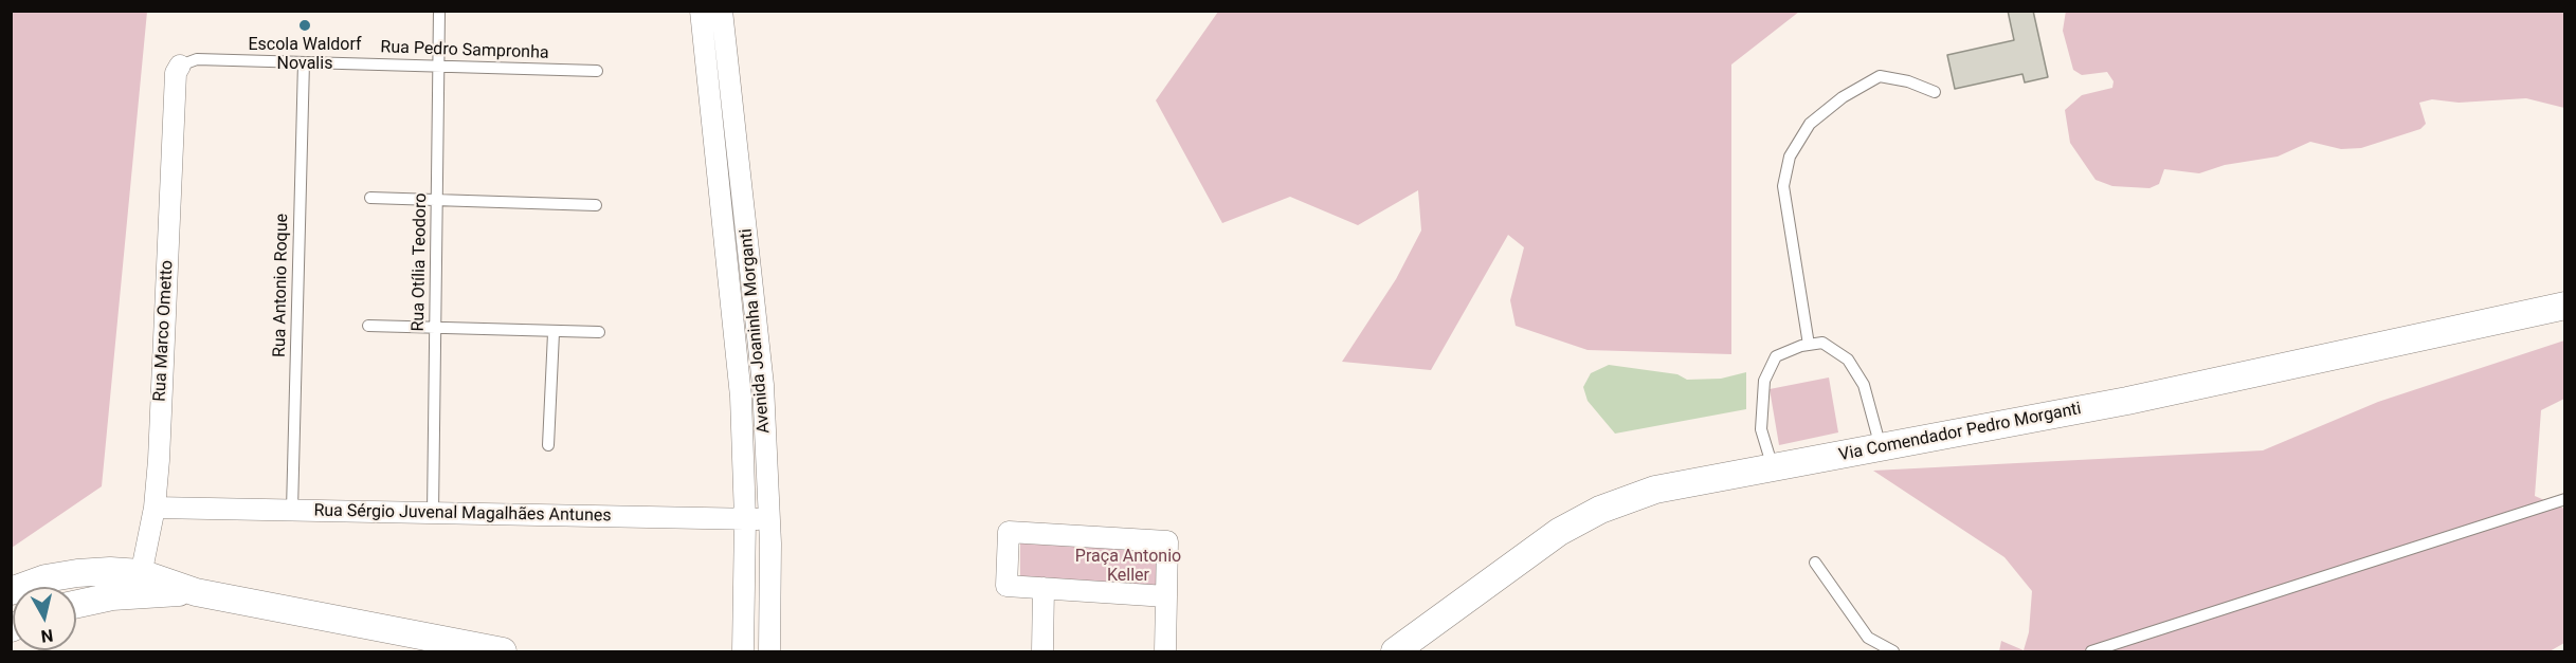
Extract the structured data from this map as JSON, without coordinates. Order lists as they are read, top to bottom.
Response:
{
  "streets": {
    "street": [
      "Rua Marco Ometto",
      "Avenida Joaninha Morganti",
      "Via Comendador Pedro Morganti",
      "Rua Sérgio Juvenal Magalhães Antunes"
    ],
    "lane": ["Rua Pedro Sampronha", "Rua Otília Teodoro", "Rua Antonio Roque"]
  },
  "crossings": [
    ["Rua Pedro Sampronha", "Rua Otília Teodoro"],
    ["Rua Pedro Sampronha", "Rua Antonio Roque"],
    ["Rua Pedro Sampronha", "Rua Marco Ometto"],
    ["Rua Otília Teodoro", "Rua Sérgio Juvenal Magalhães Antunes"],
    ["Rua Antonio Roque", "Rua Sérgio Juvenal Magalhães Antunes"],
    ["Rua Marco Ometto", "Rua Sérgio Juvenal Magalhães Antunes"],
    ["Avenida Joaninha Morganti", "Rua Sérgio Juvenal Magalhães Antunes"]
  ],
  "parks": ["Praça Antonio Keller"],
  "places": ["Escola Waldorf Novalis"],
  "north": "bottom"
}
